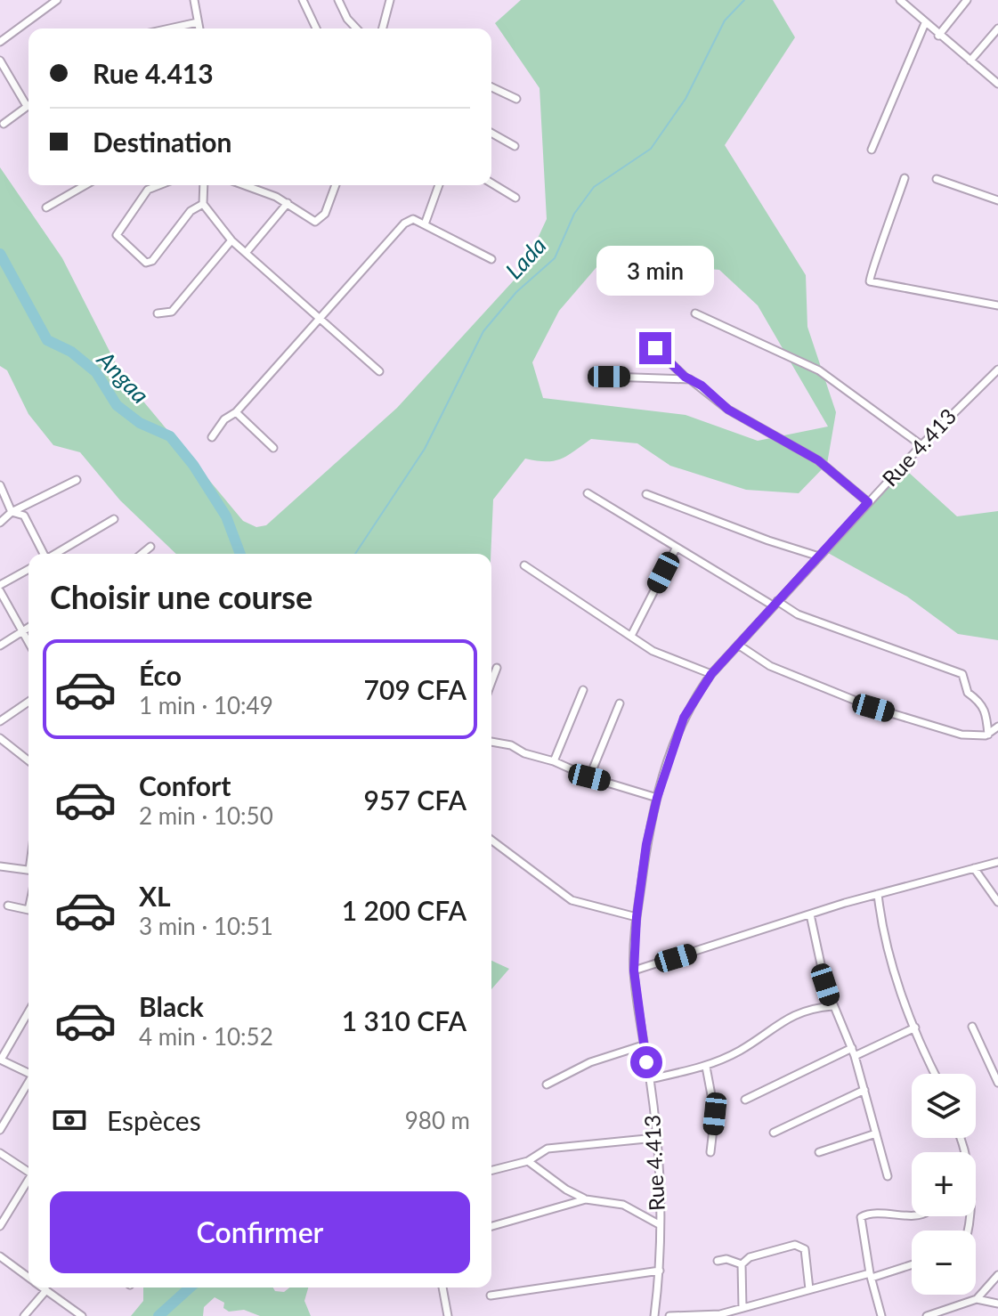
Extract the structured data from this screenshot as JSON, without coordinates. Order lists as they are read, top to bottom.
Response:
{
  "streets": {
    "street": ["Rue 4.413"]
  },
  "water": ["Lada", "Angaa"],
  "page": {
    "banner": ["Rue 4.413", "Destination"],
    "bubble": "3 min",
    "heading": "Choisir une course",
    "list": [
      {
        "name": "Éco",
        "note": "1 min · 10:49",
        "value": "709 CFA"
      },
      {
        "name": "Confort",
        "note": "2 min · 10:50",
        "value": "957 CFA"
      },
      {
        "name": "XL",
        "note": "3 min · 10:51",
        "value": "1 200 CFA"
      },
      {
        "name": "Black",
        "note": "4 min · 10:52",
        "value": "1 310 CFA"
      }
    ],
    "map_buttons": ["+", "−"],
    "pay": ["Espèces", "980 m"],
    "buttons": "Confirmer"
  }
}
